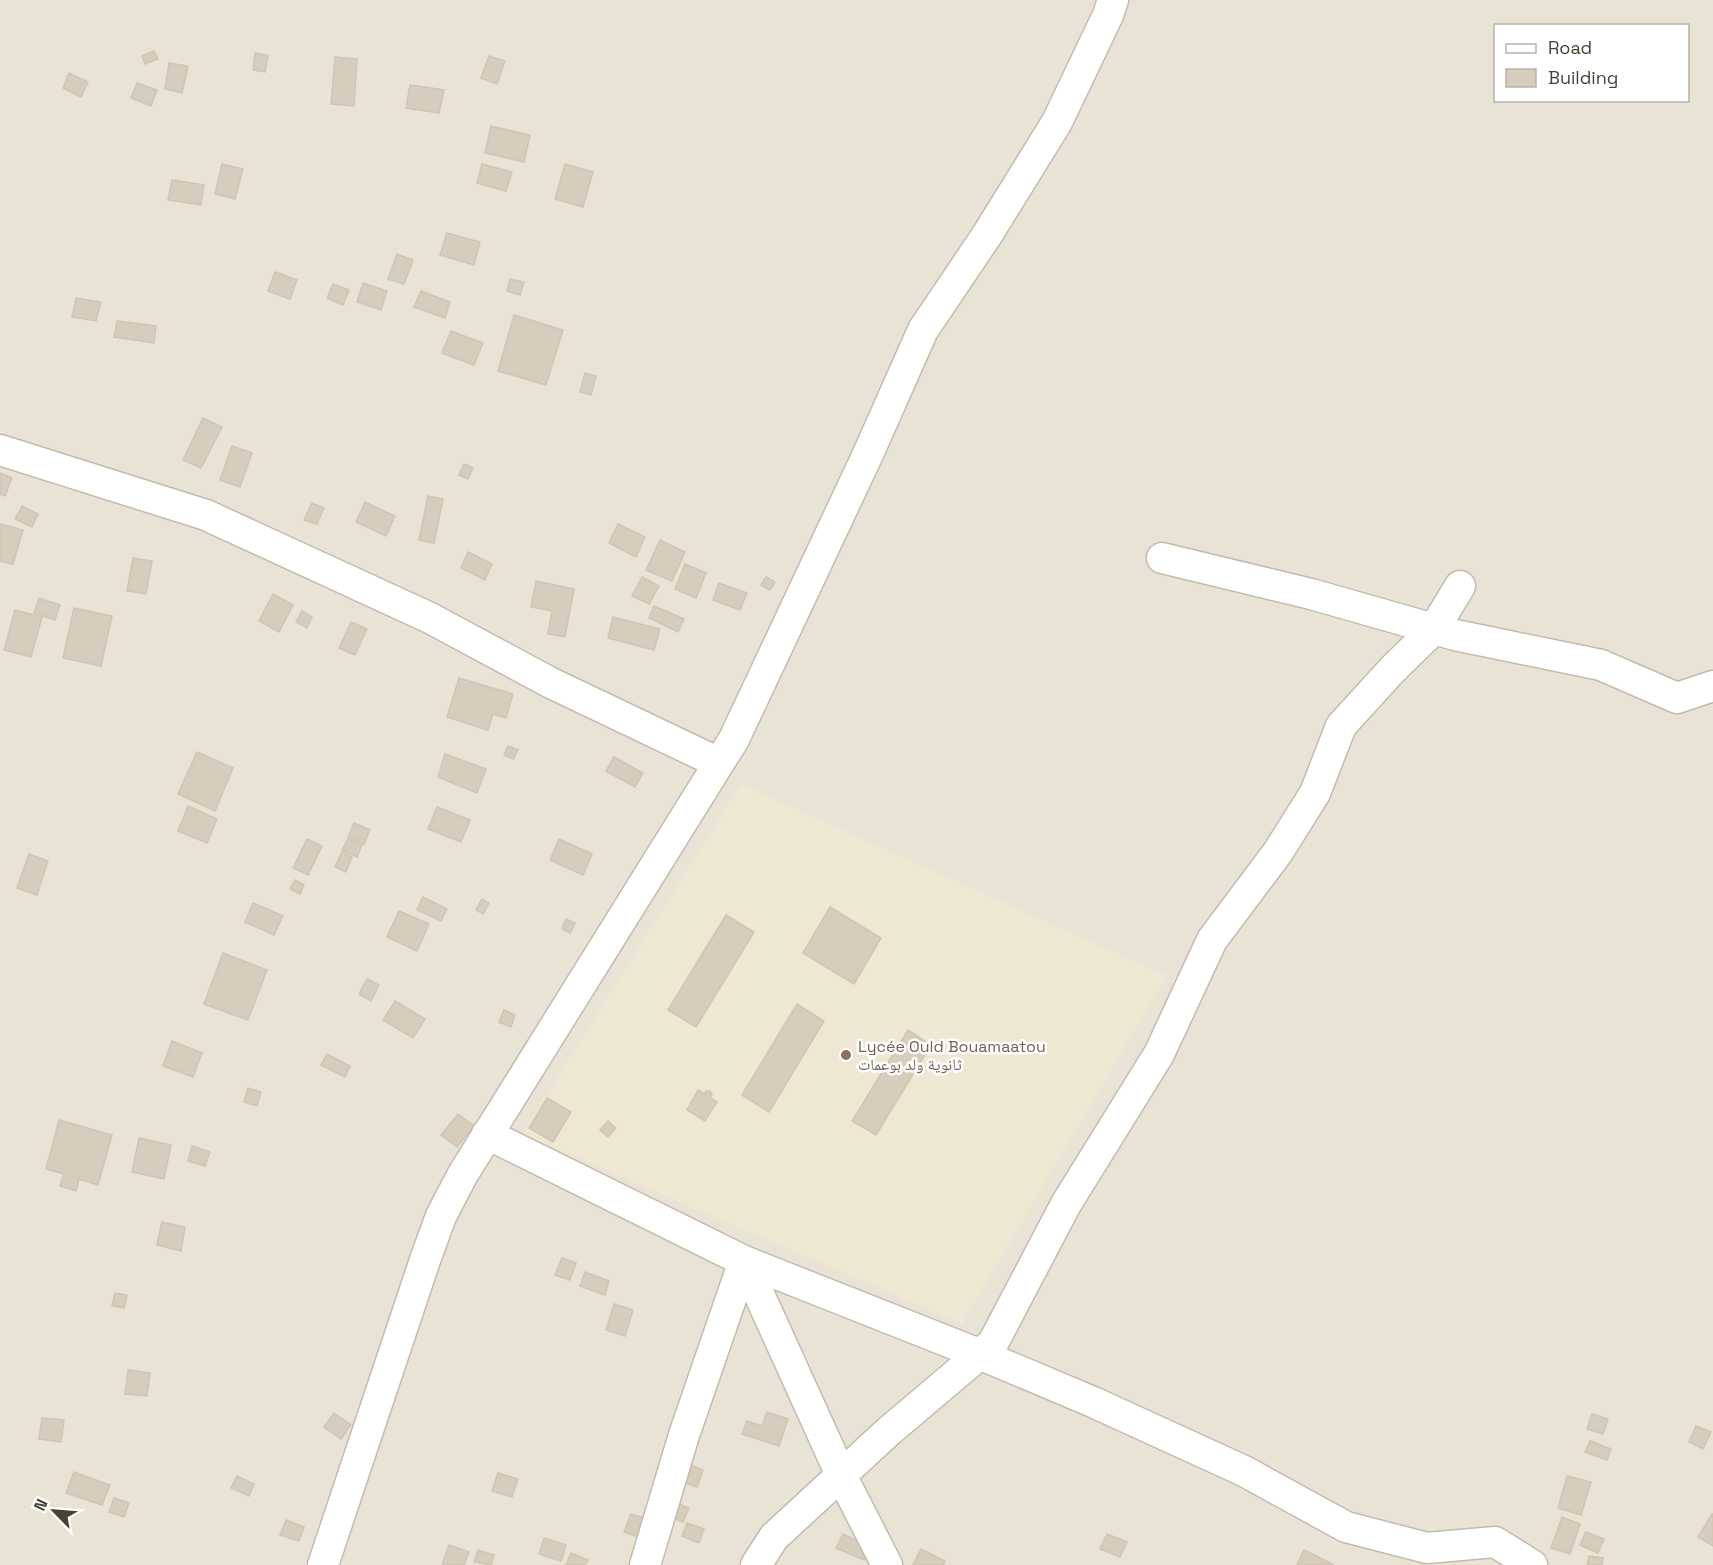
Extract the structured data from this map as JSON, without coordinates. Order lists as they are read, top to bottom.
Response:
{
  "places": ["Lycée Ould Bouamaatou ثانوية ولد بوعمات"],
  "legend": ["Road", "Building"],
  "north": "top left"
}
